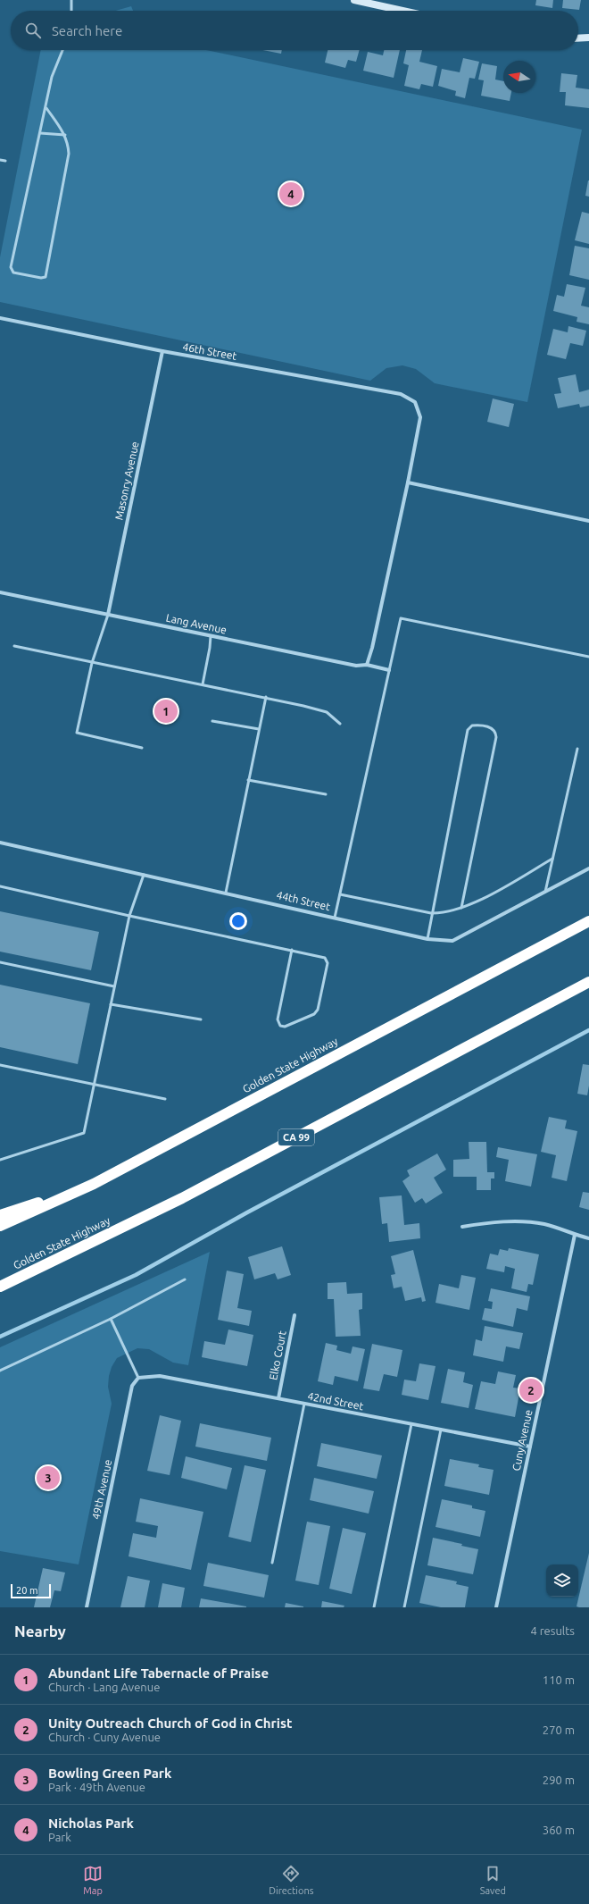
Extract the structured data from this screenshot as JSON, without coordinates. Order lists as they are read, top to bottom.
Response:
{
  "streets": {
    "highway": ["Golden State Highway", "CA 99"],
    "street": [
      "46th Street",
      "Masonry Avenue",
      "Lang Avenue",
      "44th Street",
      "Elko Court",
      "42nd Street",
      "Cuny Avenue",
      "49th Avenue"
    ]
  },
  "crossings": [
    ["46th Street", "Masonry Avenue"],
    ["Masonry Avenue", "Lang Avenue"],
    ["Elko Court", "42nd Street"],
    ["42nd Street", "Cuny Avenue"],
    ["42nd Street", "49th Avenue"]
  ],
  "scale_bar": "20 m",
  "north": "left",
  "page": {
    "search": "Search here",
    "pins": [
      "4",
      "1",
      "2",
      "3"
    ],
    "scale": "20 m",
    "heading": ["Nearby", "4 results"],
    "list": [
      {
        "mark": "1",
        "name": "Abundant Life Tabernacle of Praise",
        "note": "Church · Lang Avenue",
        "value": "110 m"
      },
      {
        "mark": "2",
        "name": "Unity Outreach Church of God in Christ",
        "note": "Church · Cuny Avenue",
        "value": "270 m"
      },
      {
        "mark": "3",
        "name": "Bowling Green Park",
        "note": "Park · 49th Avenue",
        "value": "290 m"
      },
      {
        "mark": "4",
        "name": "Nicholas Park",
        "note": "Park",
        "value": "360 m"
      }
    ],
    "nav": ["Map", "Directions", "Saved"]
  }
}
